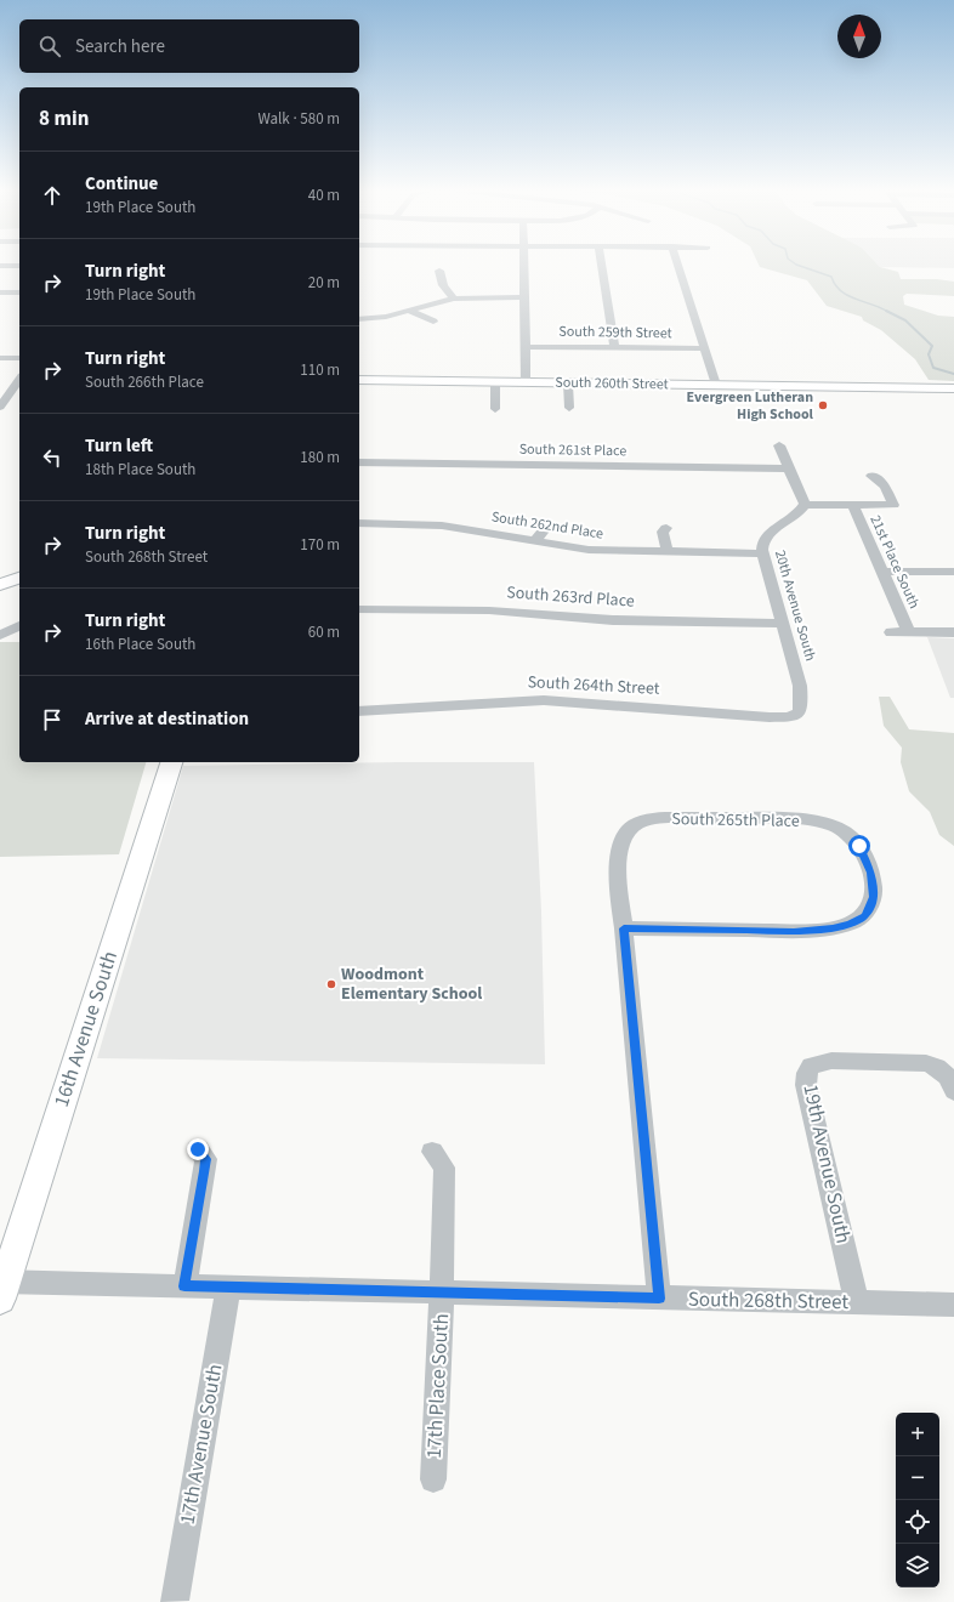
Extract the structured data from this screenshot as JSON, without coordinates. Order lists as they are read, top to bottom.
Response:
{
  "streets": {
    "main road": ["South 260th Street", "16th Avenue South"],
    "street": [
      "South 259th Street",
      "South 261st Place",
      "South 262nd Place",
      "21st Place South",
      "South 263rd Place",
      "20th Avenue South",
      "South 264th Street",
      "South 265th Place",
      "19th Avenue South",
      "South 268th Street",
      "17th Place South",
      "17th Avenue South"
    ]
  },
  "crossings": [
    ["South 262nd Place", "20th Avenue South"],
    ["South 263rd Place", "20th Avenue South"],
    ["20th Avenue South", "South 264th Street"],
    ["16th Avenue South", "South 268th Street"],
    ["19th Avenue South", "South 268th Street"],
    ["South 268th Street", "17th Place South"],
    ["South 268th Street", "17th Avenue South"]
  ],
  "places": ["Evergreen Lutheran High School", "Woodmont Elementary School"],
  "north": "top",
  "page": {
    "search": "Search here",
    "heading": ["8 min", "Walk · 580 m"],
    "list": [
      ["Continue", "19th Place South", "40 m"],
      ["Turn right", "19th Place South", "20 m"],
      ["Turn right", "South 266th Place", "110 m"],
      ["Turn left", "18th Place South", "180 m"],
      ["Turn right", "South 268th Street", "170 m"],
      ["Turn right", "16th Place South", "60 m"],
      "Arrive at destination"
    ],
    "map_buttons": ["+", "−"]
  }
}
